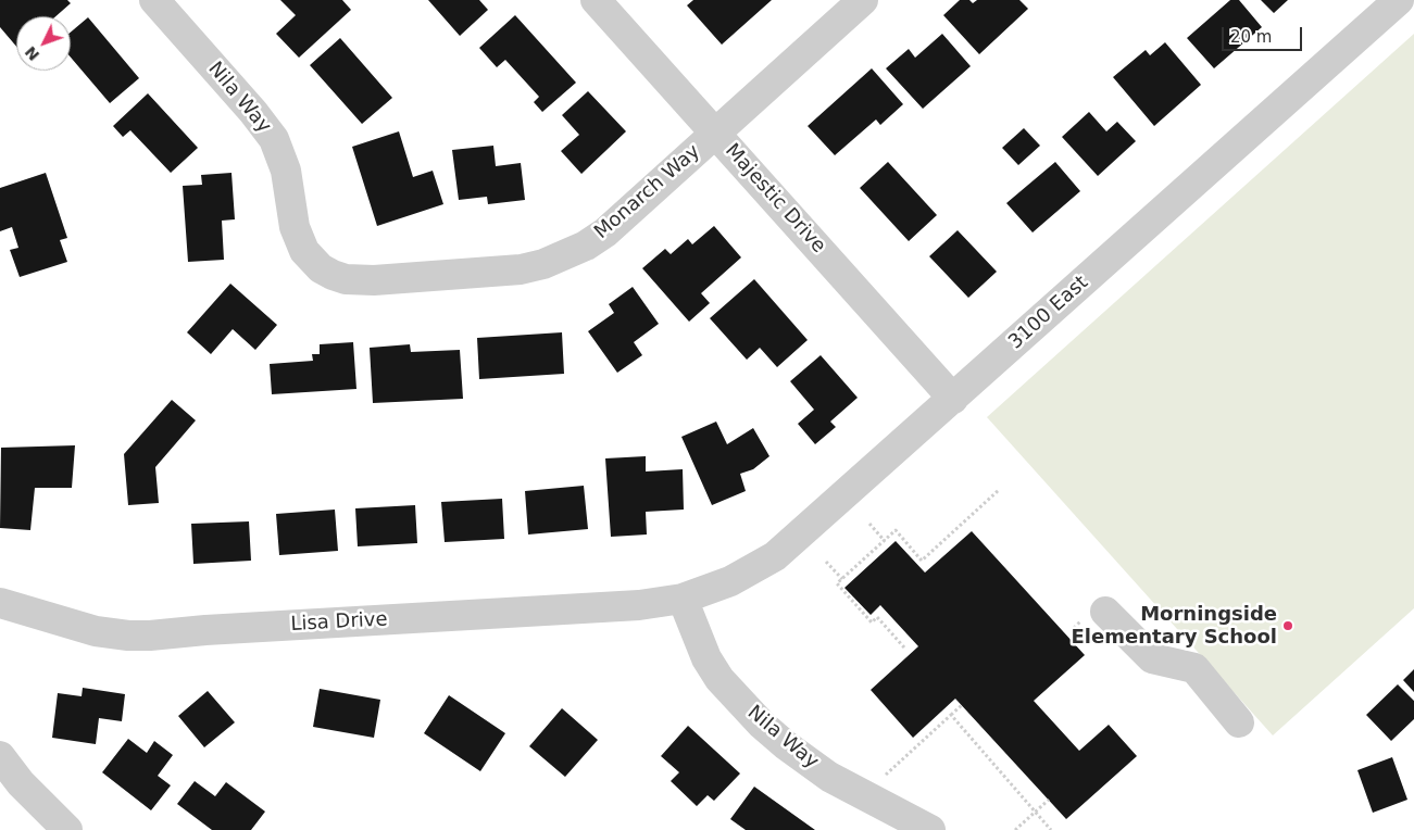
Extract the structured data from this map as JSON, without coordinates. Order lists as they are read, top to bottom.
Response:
{
  "streets": {
    "street": [
      "Nila Way",
      "Monarch Way",
      "Majestic Drive",
      "3100 East",
      "Lisa Drive"
    ]
  },
  "crossings": [
    ["Nila Way", "Monarch Way"],
    ["Nila Way", "3100 East"],
    ["Nila Way", "Lisa Drive"],
    ["Monarch Way", "Majestic Drive"],
    ["Majestic Drive", "3100 East"],
    ["3100 East", "Lisa Drive"]
  ],
  "places": ["Morningside Elementary School"],
  "scale_bar": "20 m",
  "north": "bottom left"
}
